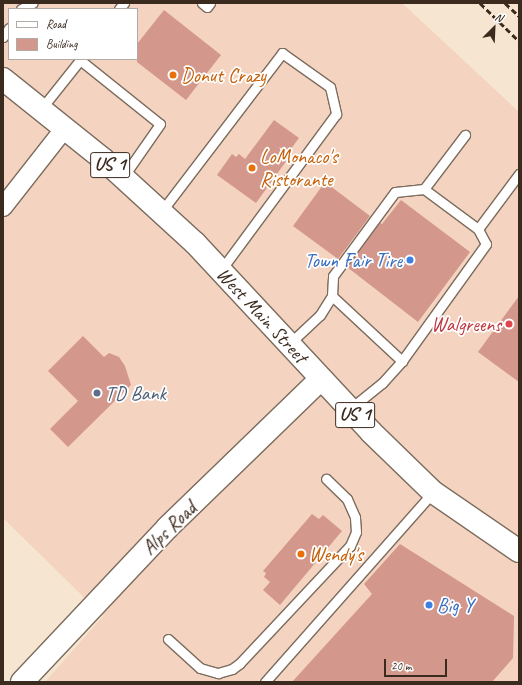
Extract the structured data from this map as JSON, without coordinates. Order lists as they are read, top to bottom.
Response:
{
  "streets": {
    "main road": ["US 1", "West Main Street", "Alps Road"]
  },
  "crossings": [
    ["West Main Street", "Alps Road"]
  ],
  "places": [
    "Donut Crazy",
    "LoMonaco's Ristorante",
    "Town Fair Tire",
    "Walgreens",
    "TD Bank",
    "Wendy's",
    "Big Y"
  ],
  "legend": ["Road", "Building"],
  "scale_bar": "20 m",
  "north": "top right"
}
